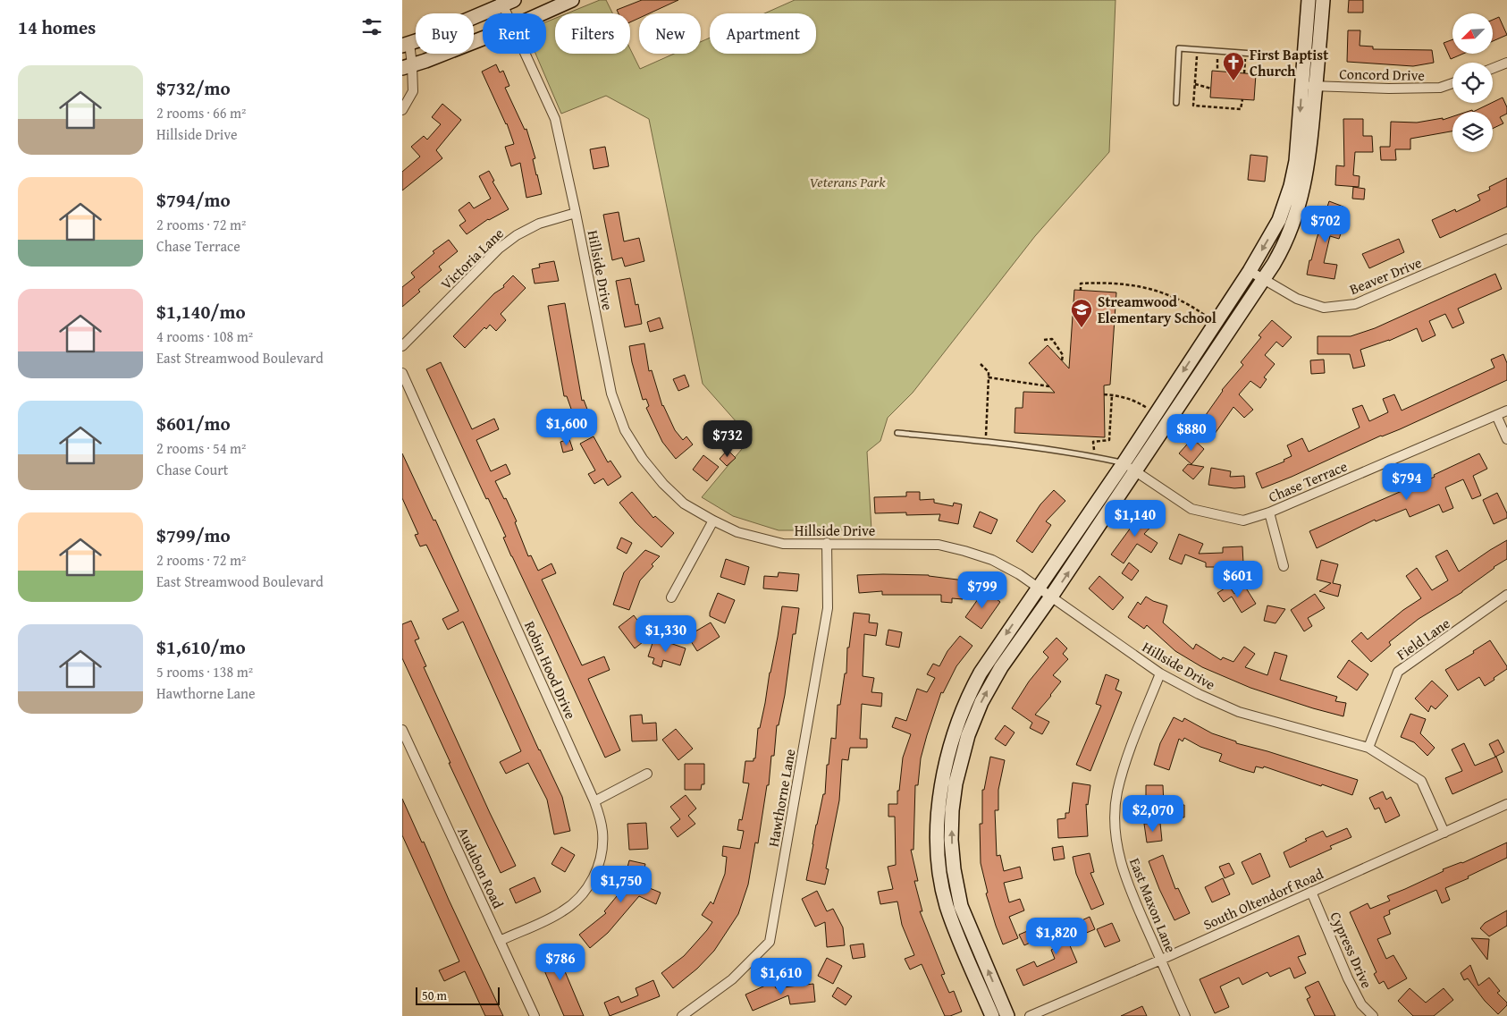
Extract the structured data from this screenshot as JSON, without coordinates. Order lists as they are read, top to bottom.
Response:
{
  "streets": {
    "street": [
      "Concord Drive",
      "Victoria Lane",
      "Hillside Drive",
      "Beaver Drive",
      "Chase Terrace",
      "Field Lane",
      "Robin Hood Drive",
      "Hawthorne Lane",
      "Audubon Road",
      "South Oltendorf Road",
      "East Maxon Lane",
      "Cypress Drive"
    ]
  },
  "crossings": [
    ["Victoria Lane", "Hillside Drive"],
    ["Hillside Drive", "Field Lane"],
    ["Hillside Drive", "Hawthorne Lane"],
    ["Hillside Drive", "South Oltendorf Road"],
    ["Hillside Drive", "East Maxon Lane"],
    ["Robin Hood Drive", "Audubon Road"],
    ["South Oltendorf Road", "East Maxon Lane"],
    ["South Oltendorf Road", "Cypress Drive"]
  ],
  "parks": ["Veterans Park"],
  "places": {
    "church": ["First Baptist Church"],
    "school or university": ["Streamwood Elementary School"]
  },
  "scale_bar": "50 m",
  "north": "bottom left",
  "page": {
    "heading": "14 homes",
    "chip": [
      "Buy",
      "Rent",
      "Filters",
      "New",
      "Apartment"
    ],
    "list": [
      {
        "name": "$732/mo",
        "note": "2 rooms · 66 m² · Hillside Drive"
      },
      {
        "name": "$794/mo",
        "note": "2 rooms · 72 m² · Chase Terrace"
      },
      {
        "name": "$1,140/mo",
        "note": "4 rooms · 108 m² · East Streamwood Boulevard"
      },
      {
        "name": "$601/mo",
        "note": "2 rooms · 54 m² · Chase Court"
      },
      {
        "name": "$799/mo",
        "note": "2 rooms · 72 m² · East Streamwood Boulevard"
      },
      {
        "name": "$1,610/mo",
        "note": "5 rooms · 138 m² · Hawthorne Lane"
      }
    ],
    "price": [
      "$702",
      "$1,600",
      "$880",
      "$732",
      "$794",
      "$1,140",
      "$601",
      "$799",
      "$1,330",
      "$2,070",
      "$1,750",
      "$1,820",
      "$786",
      "$1,610"
    ],
    "scale": "50 m"
  }
}
